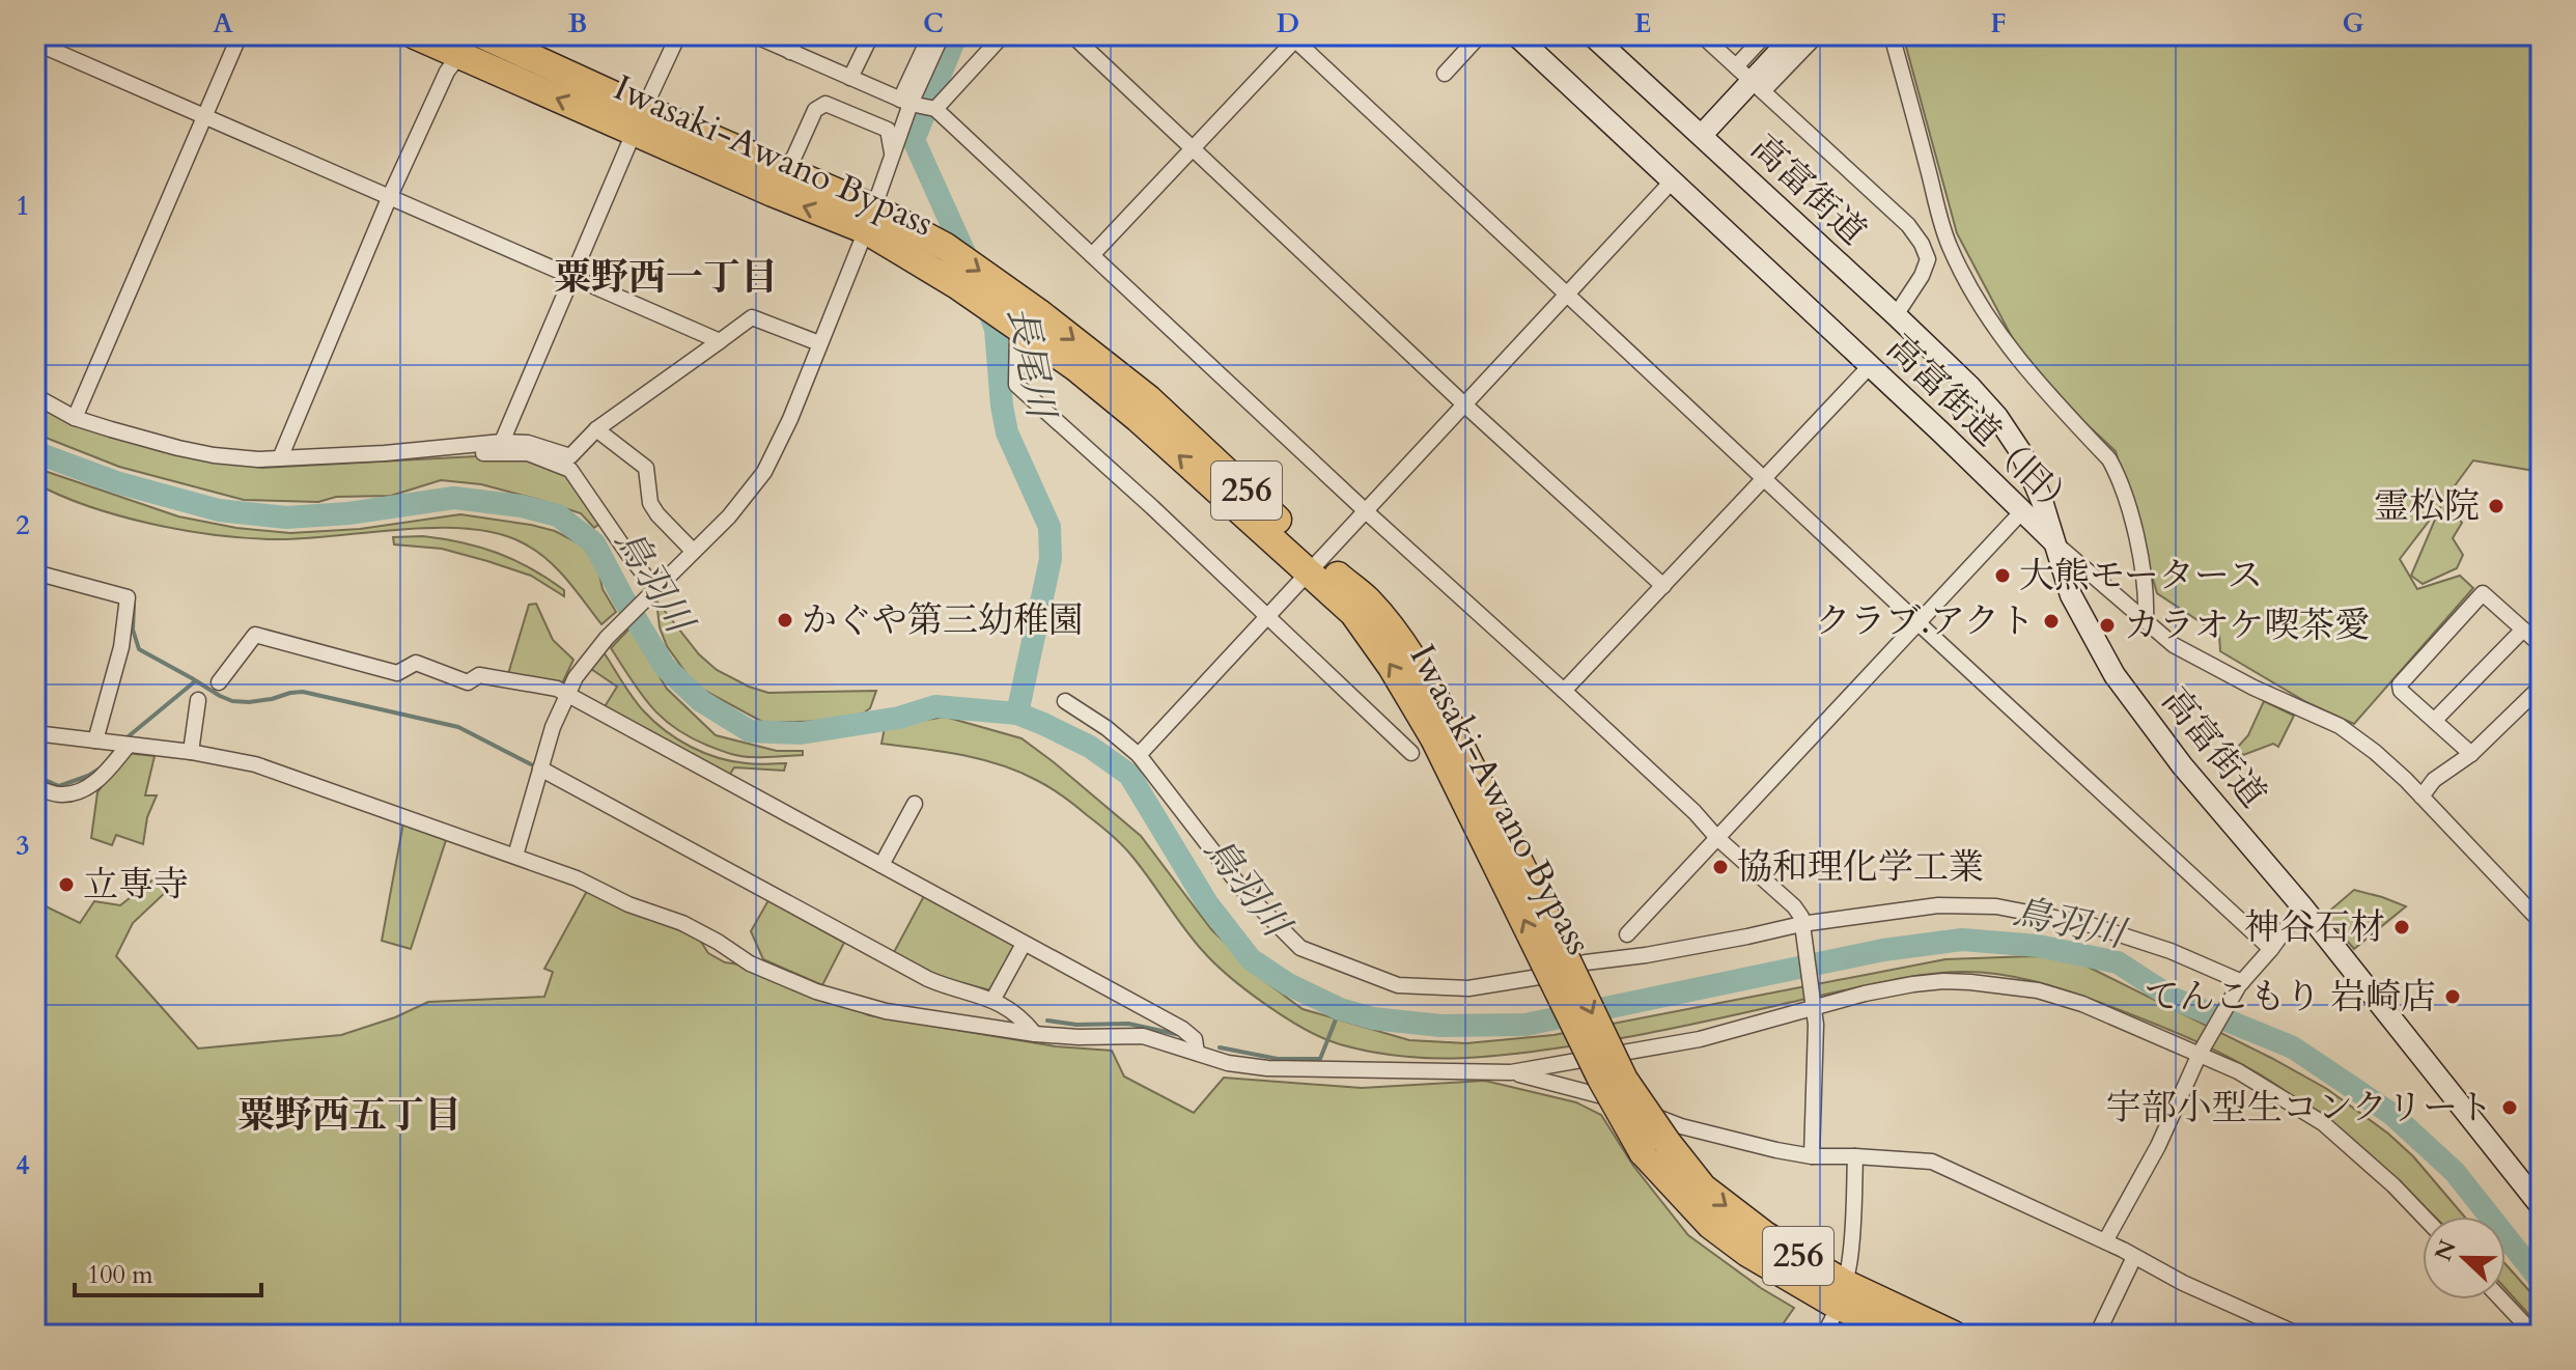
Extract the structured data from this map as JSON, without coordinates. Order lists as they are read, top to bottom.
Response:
{
  "streets": {
    "highway": ["Iwasaki-Awano Bypass", "256"],
    "street": ["高富街道", "高富街道（旧）"]
  },
  "crossings": [
    ["高富街道", "高富街道（旧）"]
  ],
  "districts": ["粟野西一丁目", "粟野西五丁目"],
  "water": ["長尾川", "鳥羽川"],
  "places": [
    "霊松院",
    "大熊モータース",
    "かぐや第三幼稚園",
    "クラブ.アクト",
    "カラオケ喫茶愛",
    "協和理化学工業",
    "立専寺",
    "神谷石材",
    "てんこもり 岩崎店",
    "宇部小型生コンクリート"
  ],
  "scale_bar": "100 m",
  "north": "left",
  "grid": {
    "columns": [
      "A",
      "B",
      "C",
      "D",
      "E",
      "F",
      "G"
    ],
    "rows": [
      "1",
      "2",
      "3",
      "4"
    ]
  }
}
